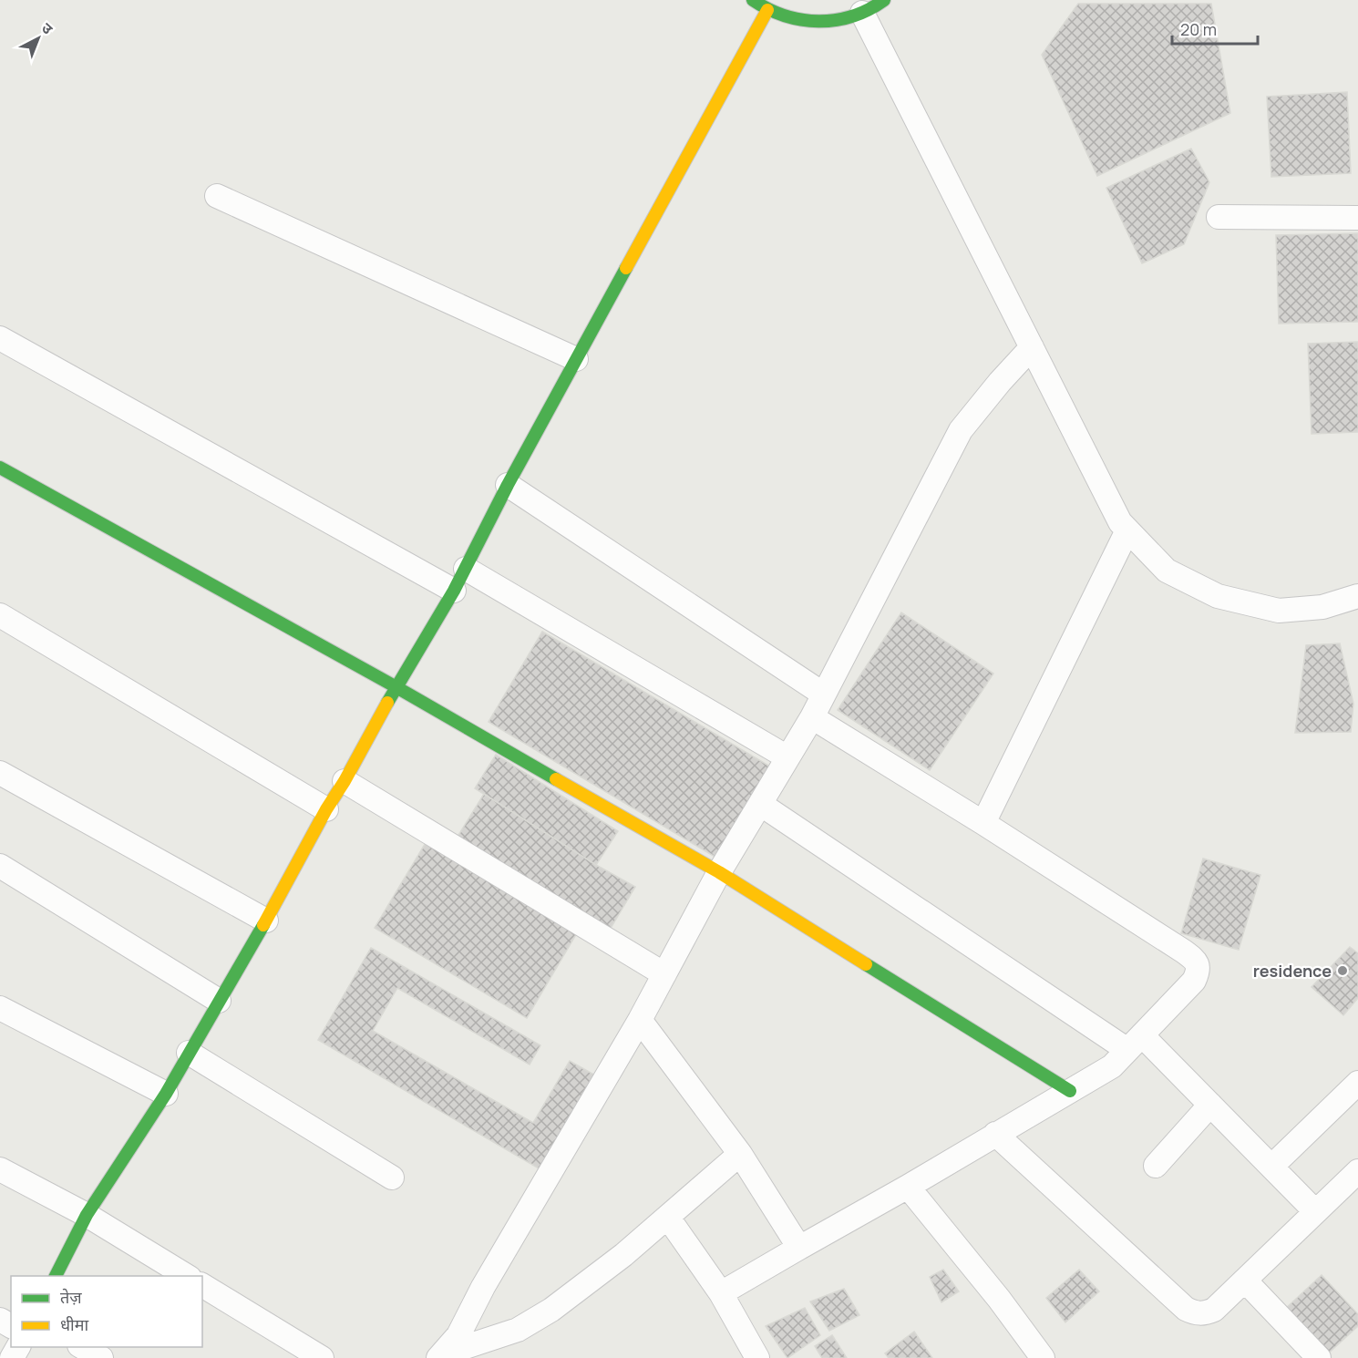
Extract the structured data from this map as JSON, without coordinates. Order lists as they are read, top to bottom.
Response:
{
  "places": ["residence"],
  "legend": ["तेज़", "धीमा"],
  "scale_bar": "20 m",
  "north": "top right"
}
